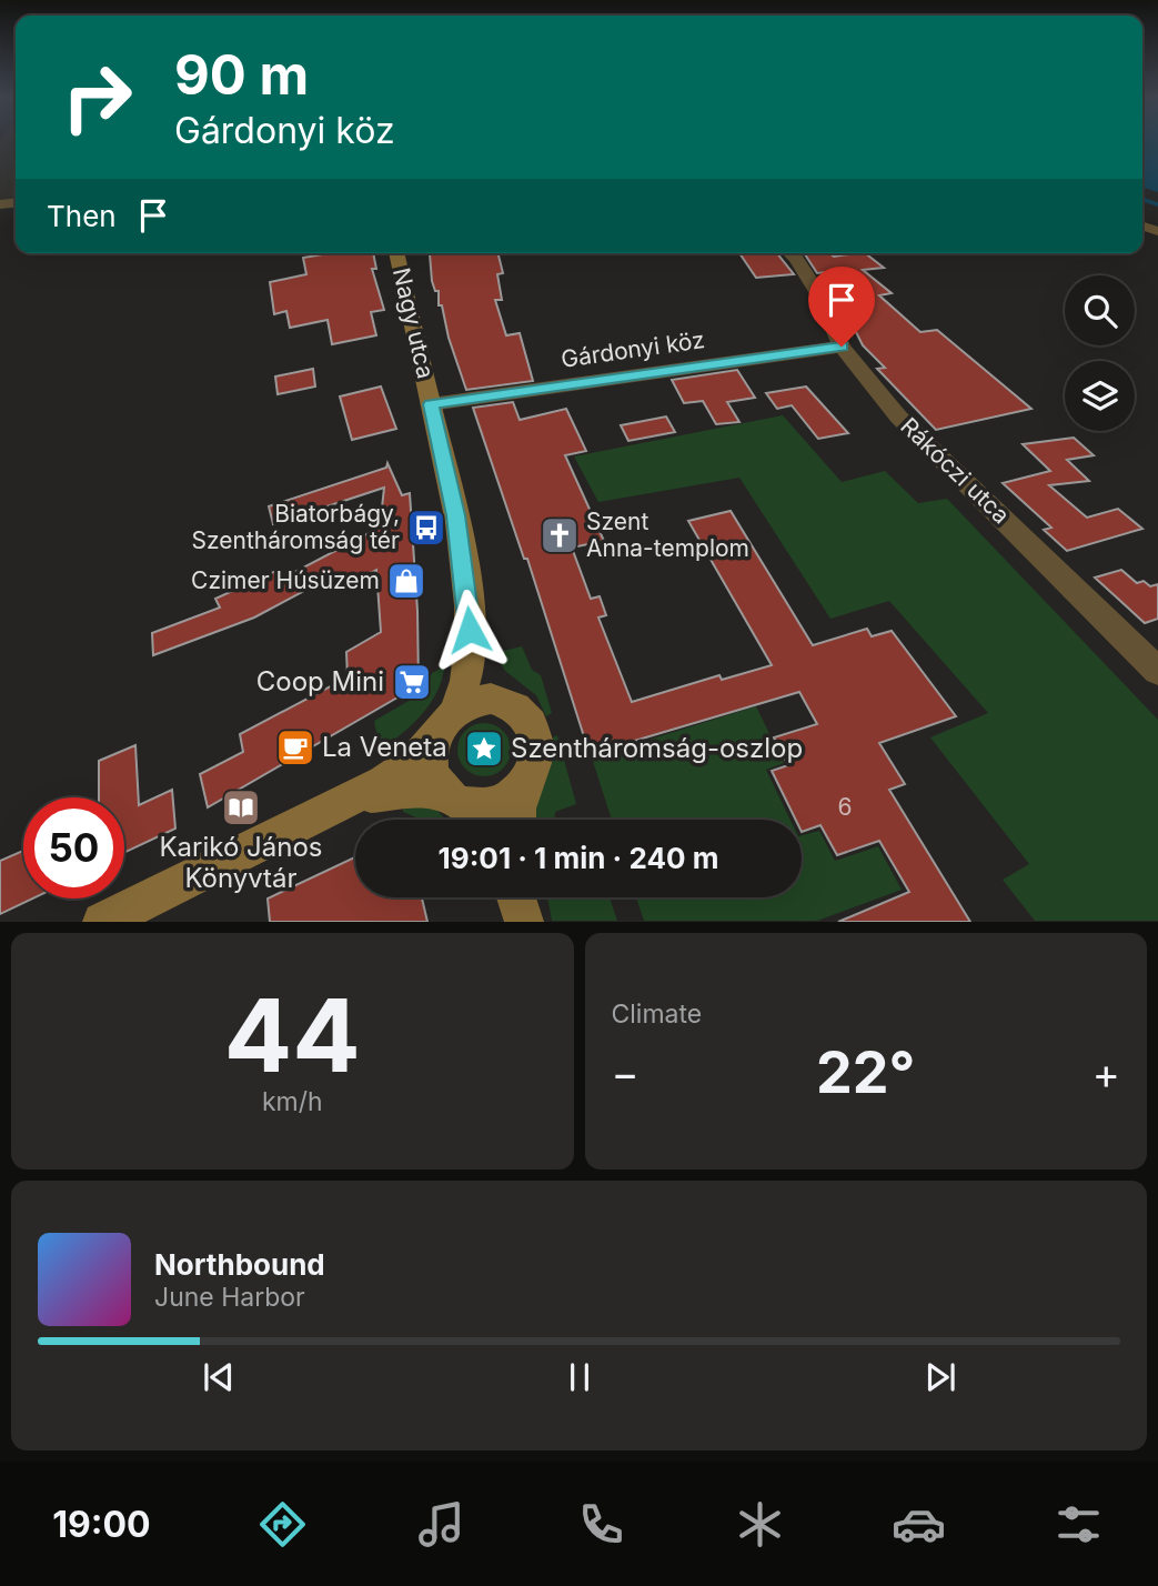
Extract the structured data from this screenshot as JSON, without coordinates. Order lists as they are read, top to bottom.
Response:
{
  "streets": {
    "main road": ["Nagy utca"],
    "street": ["Gárdonyi köz", "Rákóczi utca"]
  },
  "crossings": [
    ["Nagy utca", "Gárdonyi köz"],
    ["Gárdonyi köz", "Rákóczi utca"]
  ],
  "places": {
    "bus stop": ["Biatorbágy, Szentháromság tér"],
    "church": ["Szent Anna-templom"],
    "shop": ["Czimer Húsüzem"],
    "supermarket": ["Coop Mini"],
    "cafe": ["La Veneta"],
    "place": ["Szentháromság-oszlop"],
    "library": ["Karikó János Könyvtár"]
  },
  "house_numbers": ["6"],
  "page": {
    "turn": ["90 m", "Gárdonyi köz"],
    "then": "Then",
    "limit": "50",
    "trip": "19:01 · 1 min · 240 m",
    "tile": [
      ["44", "km/h"],
      "Climate"
    ],
    "heat": ["−", "22°", "+"],
    "song": ["Northbound", "June Harbor"],
    "tabs": "19:00"
  }
}
